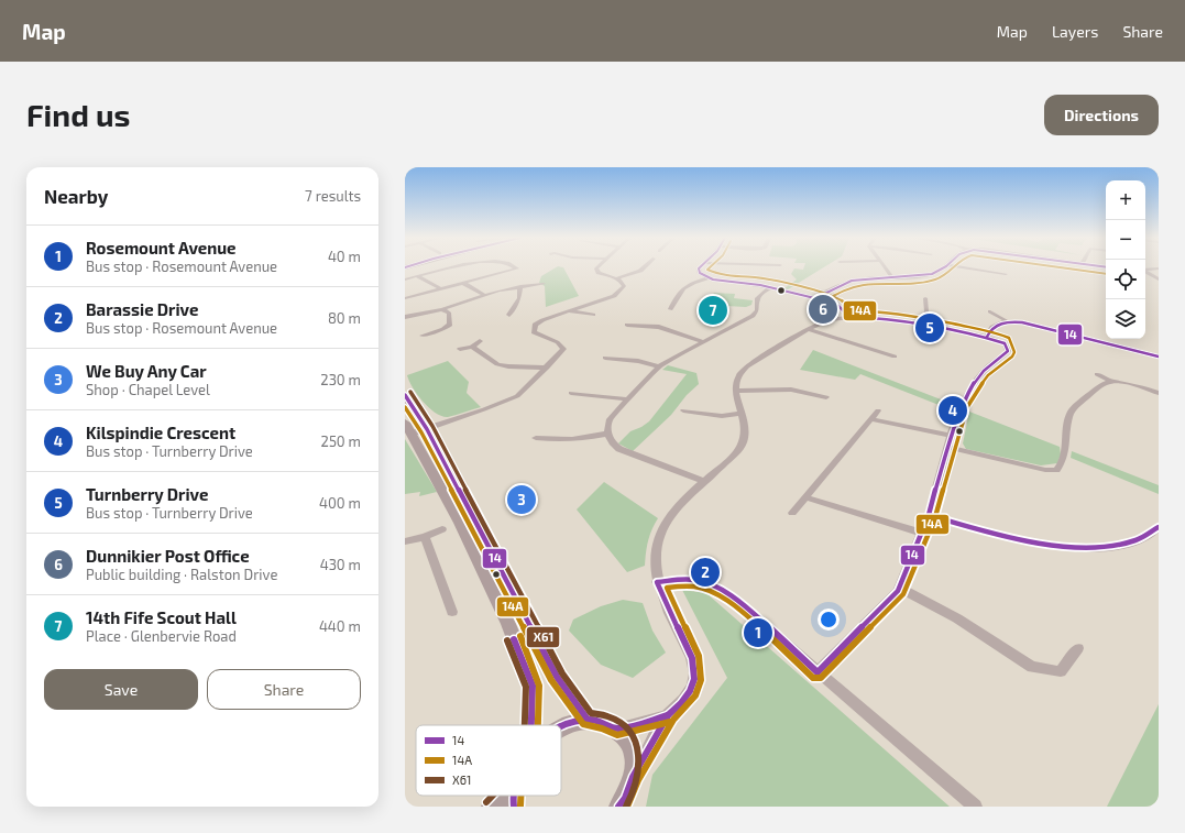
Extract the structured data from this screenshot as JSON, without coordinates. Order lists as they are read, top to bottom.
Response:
{
  "lines": ["transit line 14", "transit line 14A", "transit line X61"],
  "legend": ["14", "14A", "X61"],
  "page": {
    "header": "Map",
    "nav": ["Map", "Layers", "Share"],
    "buttons": [
      "Directions",
      ["Save", "Share"]
    ],
    "title": "Find us",
    "heading": ["Nearby", "7 results"],
    "map_buttons": ["+", "−"],
    "list": [
      {
        "mark": "1",
        "name": "Rosemount Avenue",
        "note": "Bus stop · Rosemount Avenue",
        "value": "40 m"
      },
      {
        "mark": "2",
        "name": "Barassie Drive",
        "note": "Bus stop · Rosemount Avenue",
        "value": "80 m"
      },
      {
        "mark": "3",
        "name": "We Buy Any Car",
        "note": "Shop · Chapel Level",
        "value": "230 m"
      },
      {
        "mark": "4",
        "name": "Kilspindie Crescent",
        "note": "Bus stop · Turnberry Drive",
        "value": "250 m"
      },
      {
        "mark": "5",
        "name": "Turnberry Drive",
        "note": "Bus stop · Turnberry Drive",
        "value": "400 m"
      },
      {
        "mark": "6",
        "name": "Dunnikier Post Office",
        "note": "Public building · Ralston Drive",
        "value": "430 m"
      },
      {
        "mark": "7",
        "name": "14th Fife Scout Hall",
        "note": "Place · Glenbervie Road",
        "value": "440 m"
      }
    ],
    "pins": [
      "6",
      "7",
      "5",
      "4",
      "3",
      "2",
      "1"
    ]
  }
}
